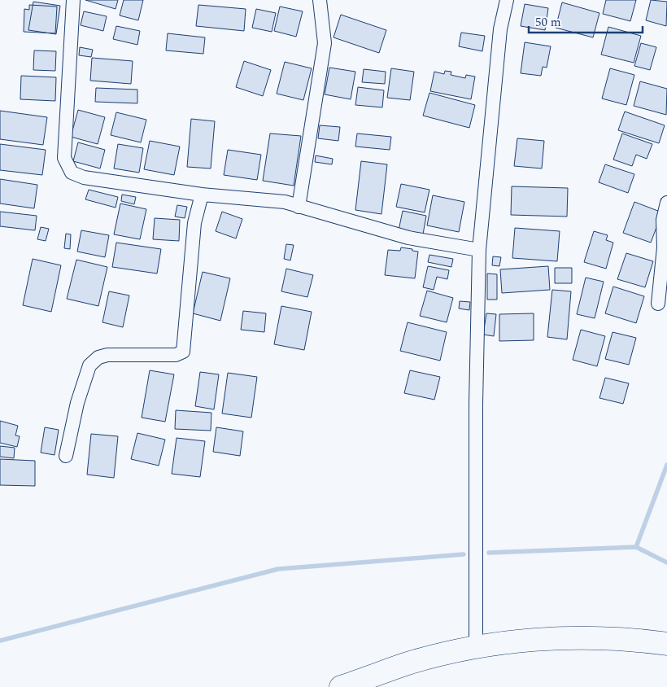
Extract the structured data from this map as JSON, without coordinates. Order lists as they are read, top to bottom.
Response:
{
  "scale_bar": "50 m"
}
